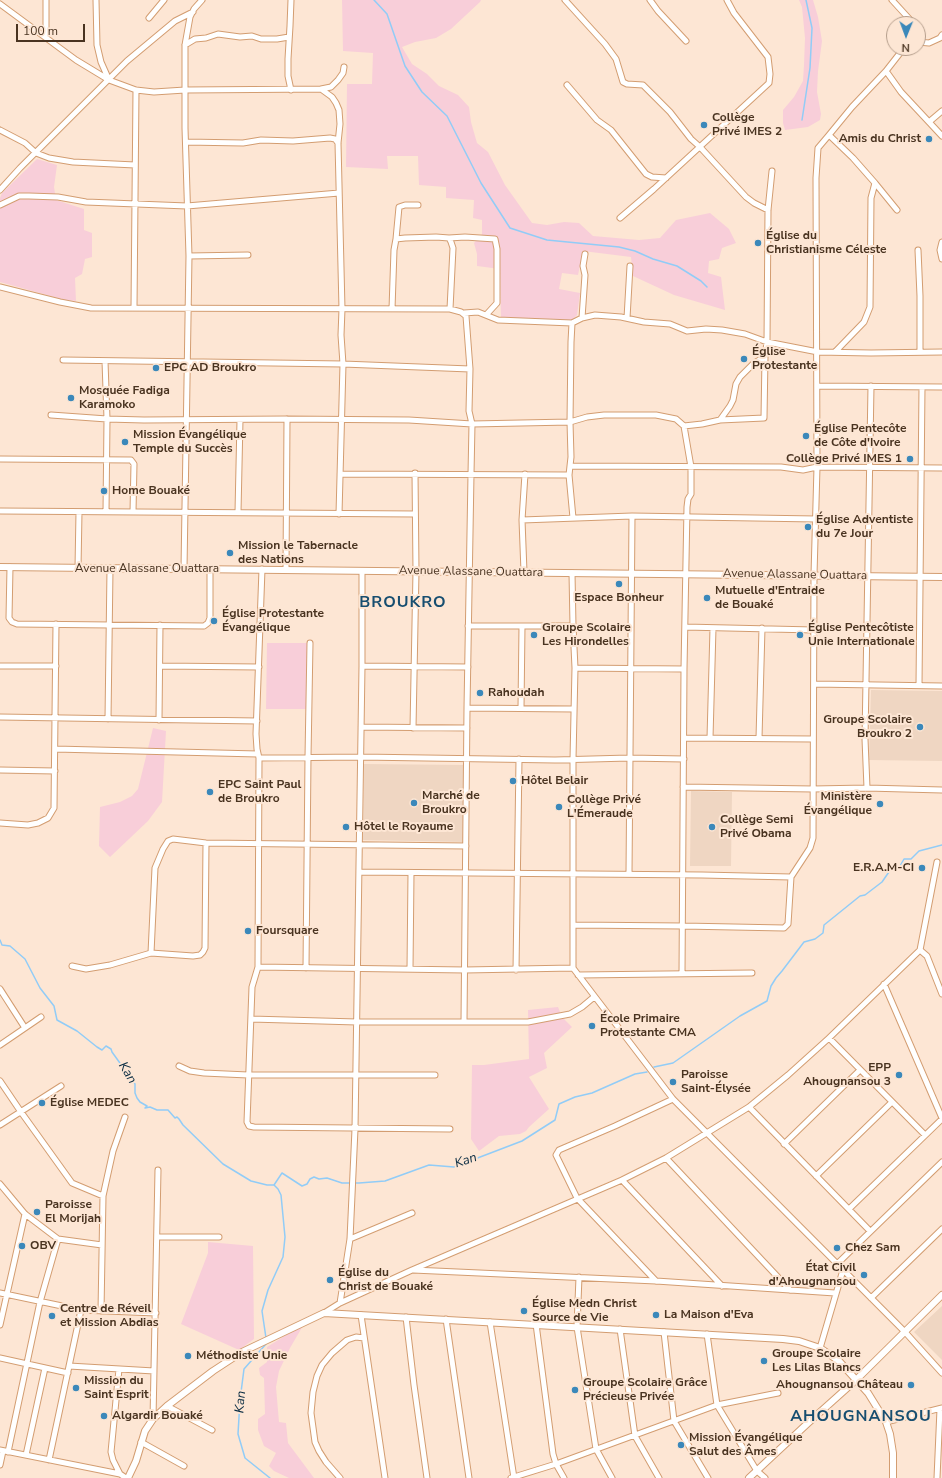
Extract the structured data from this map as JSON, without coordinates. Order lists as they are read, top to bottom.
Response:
{
  "streets": {
    "street": ["Avenue Alassane Ouattara"]
  },
  "districts": ["BROUKRO", "AHOUGNANSOU"],
  "water": ["Kan"],
  "places": [
    "Collège Privé IMES 2",
    "Amis du Christ",
    "Église du Christianisme Céleste",
    "Église Protestante",
    "EPC AD Broukro",
    "Mosquée Fadiga Karamoko",
    "Église Pentecôte de Côte d'Ivoire",
    "Mission Évangélique Temple du Succès",
    "Collège Privé IMES 1",
    "Home Bouaké",
    "Église Adventiste du 7e Jour",
    "Mission le Tabernacle des Nations",
    "Espace Bonheur",
    "Mutuelle d'Entraide de Bouaké",
    "Église Protestante Évangélique",
    "Groupe Scolaire Les Hirondelles",
    "Église Pentecôtiste Unie Internationale",
    "Rahoudah",
    "Groupe Scolaire Broukro 2",
    "Hôtel Belair",
    "EPC Saint Paul de Broukro",
    "Marché de Broukro",
    "Ministère Évangélique",
    "Collège Privé L'Émeraude",
    "Hôtel le Royaume",
    "Collège Semi Privé Obama",
    "E.R.A.M-CI",
    "Foursquare",
    "École Primaire Protestante CMA",
    "EPP Ahougnansou 3",
    "Paroisse Saint-Élysée",
    "Église MEDEC",
    "Paroisse El Morijah",
    "OBV",
    "Chez Sam",
    "État Civil d'Ahougnansou",
    "Église du Christ de Bouaké",
    "Église Medn Christ Source de Vie",
    "La Maison d'Eva",
    "Centre de Réveil et Mission Abdias",
    "Méthodiste Unie",
    "Groupe Scolaire Les Lilas Blancs",
    "Ahougnansou Château",
    "Mission du Saint Esprit",
    "Groupe Scolaire Grâce Précieuse Privée",
    "Algardir Bouaké",
    "Mission Évangélique Salut des Âmes"
  ],
  "scale_bar": "100 m",
  "north": "bottom"
}
